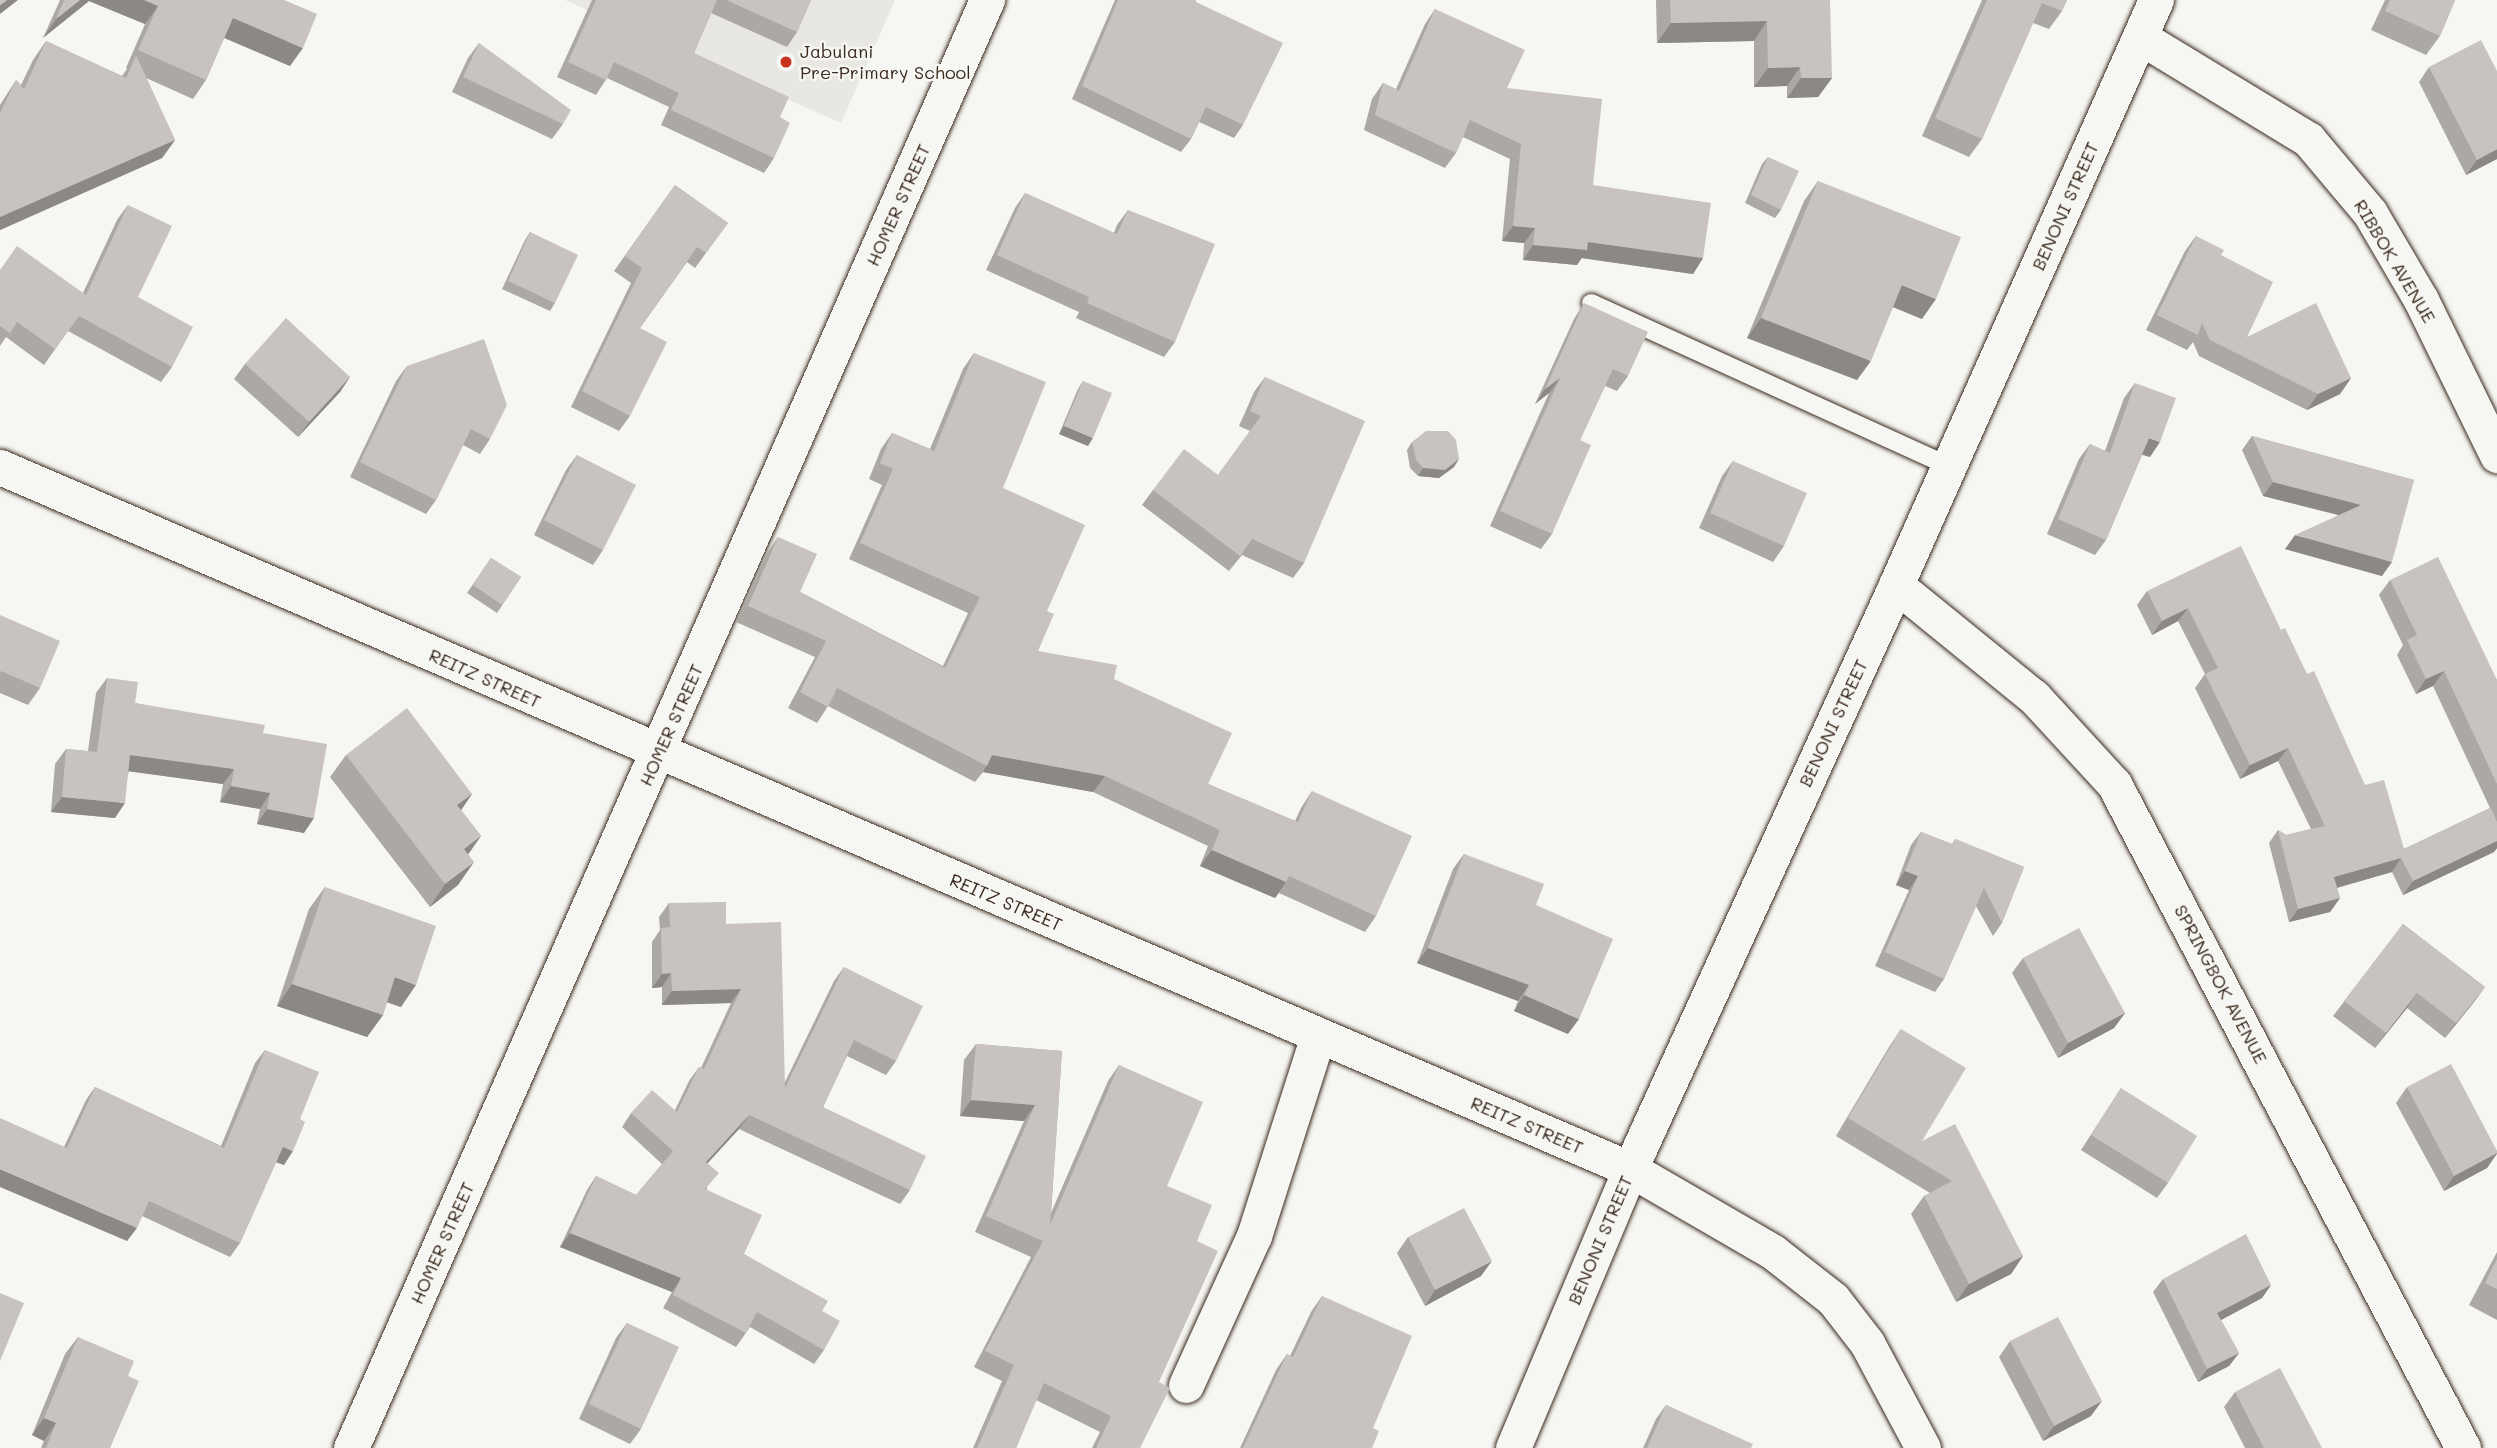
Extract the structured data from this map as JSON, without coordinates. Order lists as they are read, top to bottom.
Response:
{
  "streets": {
    "street": [
      "HOMER STREET",
      "BENONI STREET",
      "RIBBOK AVENUE",
      "REITZ STREET",
      "SPRINGBOK AVENUE"
    ]
  },
  "crossings": [
    ["HOMER STREET", "REITZ STREET"],
    ["BENONI STREET", "RIBBOK AVENUE"],
    ["BENONI STREET", "REITZ STREET"],
    ["BENONI STREET", "SPRINGBOK AVENUE"]
  ],
  "places": ["Jabulani Pre-Primary School"]
}
